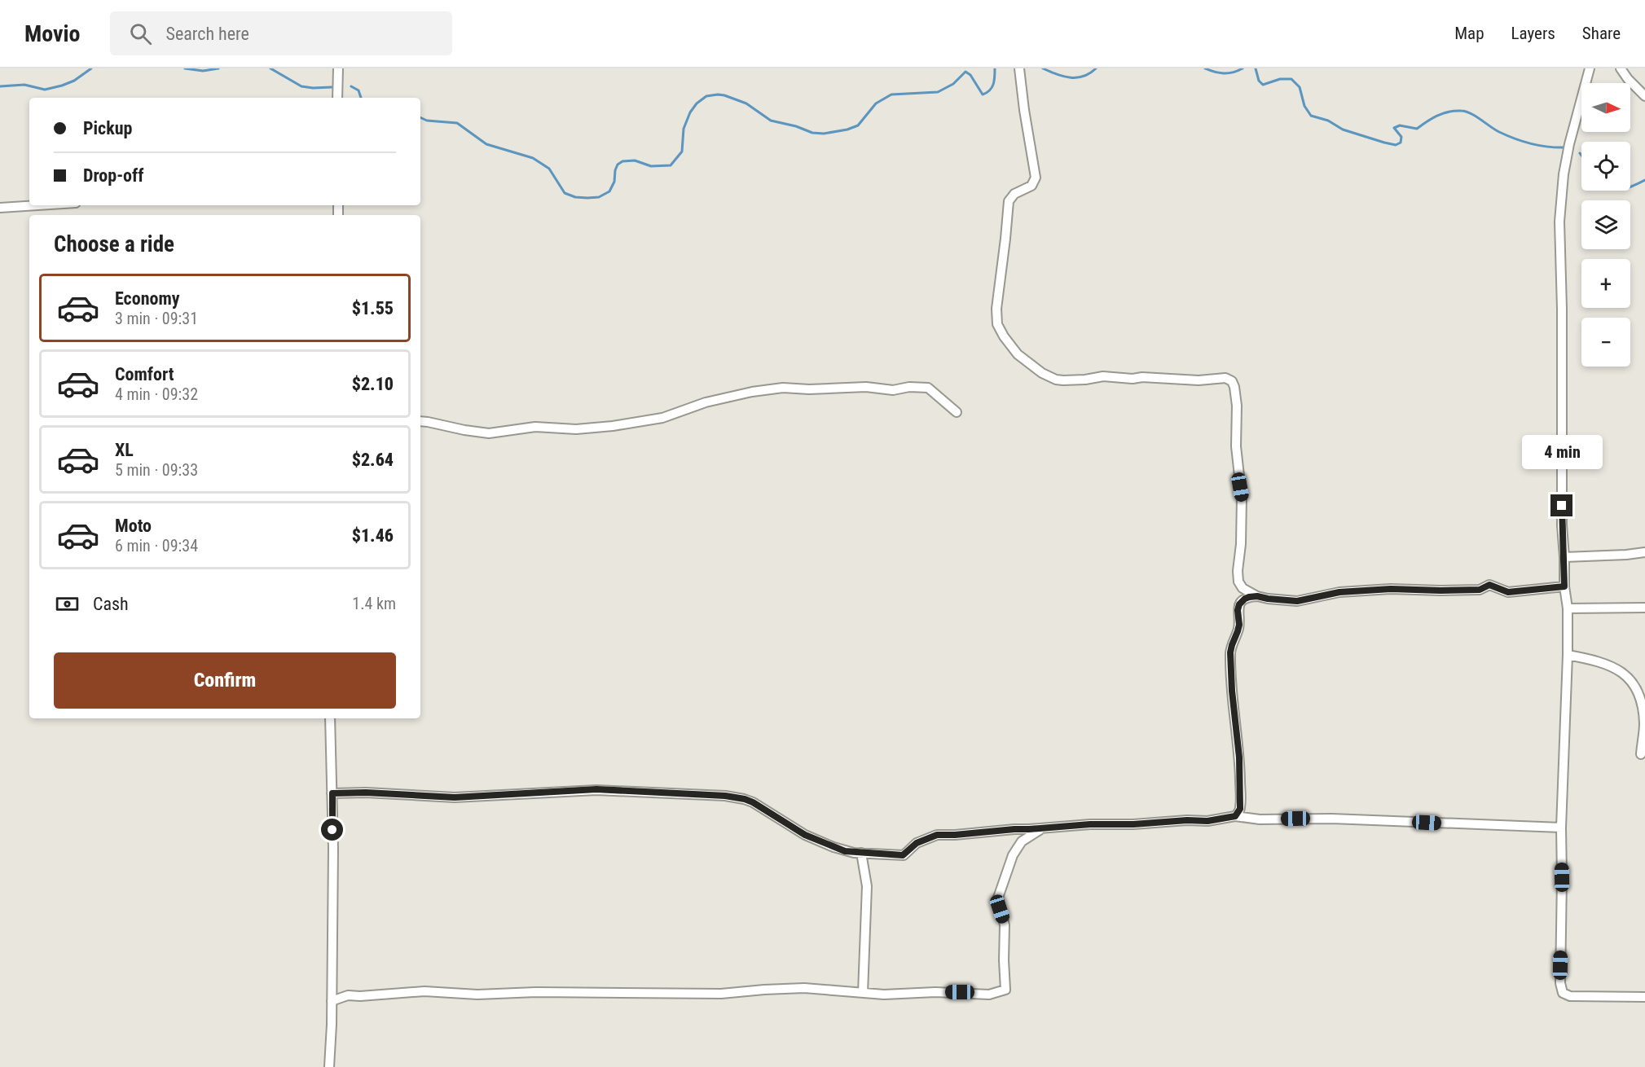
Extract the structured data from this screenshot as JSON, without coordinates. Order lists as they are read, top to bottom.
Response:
{
  "north": "right",
  "page": {
    "header": "Movio",
    "search": "Search here",
    "nav": ["Map", "Layers", "Share"],
    "map_buttons": ["+", "−"],
    "banner": ["Pickup", "Drop-off"],
    "heading": "Choose a ride",
    "list": [
      {
        "name": "Economy",
        "note": "3 min · 09:31",
        "value": "$1.55"
      },
      {
        "name": "Comfort",
        "note": "4 min · 09:32",
        "value": "$2.10"
      },
      {
        "name": "XL",
        "note": "5 min · 09:33",
        "value": "$2.64"
      },
      {
        "name": "Moto",
        "note": "6 min · 09:34",
        "value": "$1.46"
      }
    ],
    "bubble": "4 min",
    "pay": ["Cash", "1.4 km"],
    "buttons": "Confirm"
  }
}
